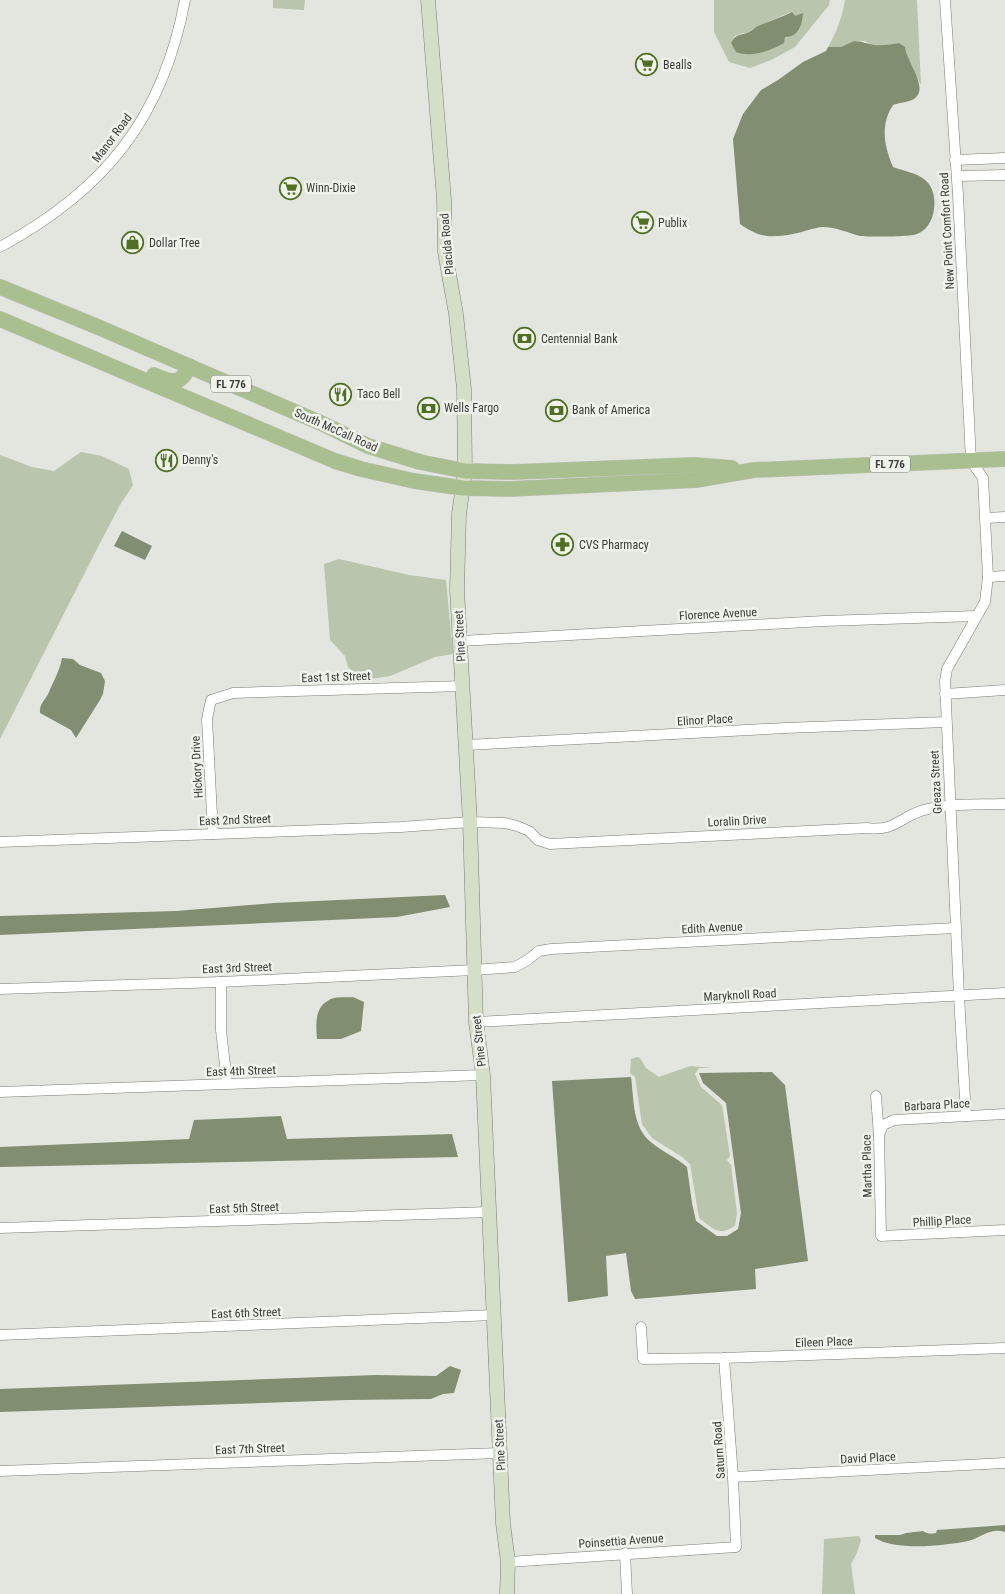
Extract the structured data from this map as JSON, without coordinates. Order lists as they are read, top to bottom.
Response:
{
  "streets": {
    "main road": [
      "Placida Road",
      "FL 776",
      "South McCall Road",
      "Pine Street"
    ],
    "street": [
      "Manor Road",
      "New Point Comfort Road",
      "Florence Avenue",
      "East 1st Street",
      "Elinor Place",
      "Hickory Drive",
      "Greaza Street",
      "East 2nd Street",
      "Loralin Drive",
      "Edith Avenue",
      "East 3rd Street",
      "Maryknoll Road",
      "East 4th Street",
      "Barbara Place",
      "Martha Place",
      "East 5th Street",
      "Phillip Place",
      "East 6th Street",
      "Eileen Place",
      "East 7th Street",
      "Saturn Road",
      "David Place",
      "Poinsettia Avenue"
    ]
  },
  "crossings": [
    ["New Point Comfort Road", "South McCall Road"],
    ["New Point Comfort Road", "Greaza Street"],
    ["Placida Road", "South McCall Road"],
    ["Placida Road", "Pine Street"],
    ["South McCall Road", "Pine Street"],
    ["South McCall Road", "Greaza Street"],
    ["Florence Avenue", "Pine Street"],
    ["Florence Avenue", "Greaza Street"],
    ["Pine Street", "East 1st Street"],
    ["Pine Street", "Elinor Place"],
    ["Pine Street", "East 2nd Street"],
    ["Pine Street", "Loralin Drive"],
    ["Pine Street", "Edith Avenue"],
    ["Pine Street", "East 3rd Street"],
    ["Pine Street", "Maryknoll Road"],
    ["Pine Street", "East 4th Street"],
    ["Pine Street", "East 5th Street"],
    ["Pine Street", "East 6th Street"],
    ["Pine Street", "East 7th Street"],
    ["Pine Street", "Poinsettia Avenue"],
    ["East 1st Street", "Hickory Drive"],
    ["Elinor Place", "Greaza Street"],
    ["Hickory Drive", "East 2nd Street"],
    ["Greaza Street", "Loralin Drive"],
    ["Greaza Street", "Edith Avenue"],
    ["Greaza Street", "Maryknoll Road"],
    ["Greaza Street", "Barbara Place"],
    ["East 2nd Street", "Loralin Drive"],
    ["Edith Avenue", "East 3rd Street"],
    ["Barbara Place", "Martha Place"],
    ["Martha Place", "Phillip Place"],
    ["Eileen Place", "Saturn Road"],
    ["Saturn Road", "David Place"],
    ["Saturn Road", "Poinsettia Avenue"]
  ],
  "places": {
    "supermarket": ["Bealls", "Winn-Dixie", "Publix"],
    "shop": ["Dollar Tree"],
    "bank": ["Centennial Bank", "Wells Fargo", "Bank of America"],
    "restaurant": ["Taco Bell", "Denny's"],
    "pharmacy": ["CVS Pharmacy"]
  }
}
